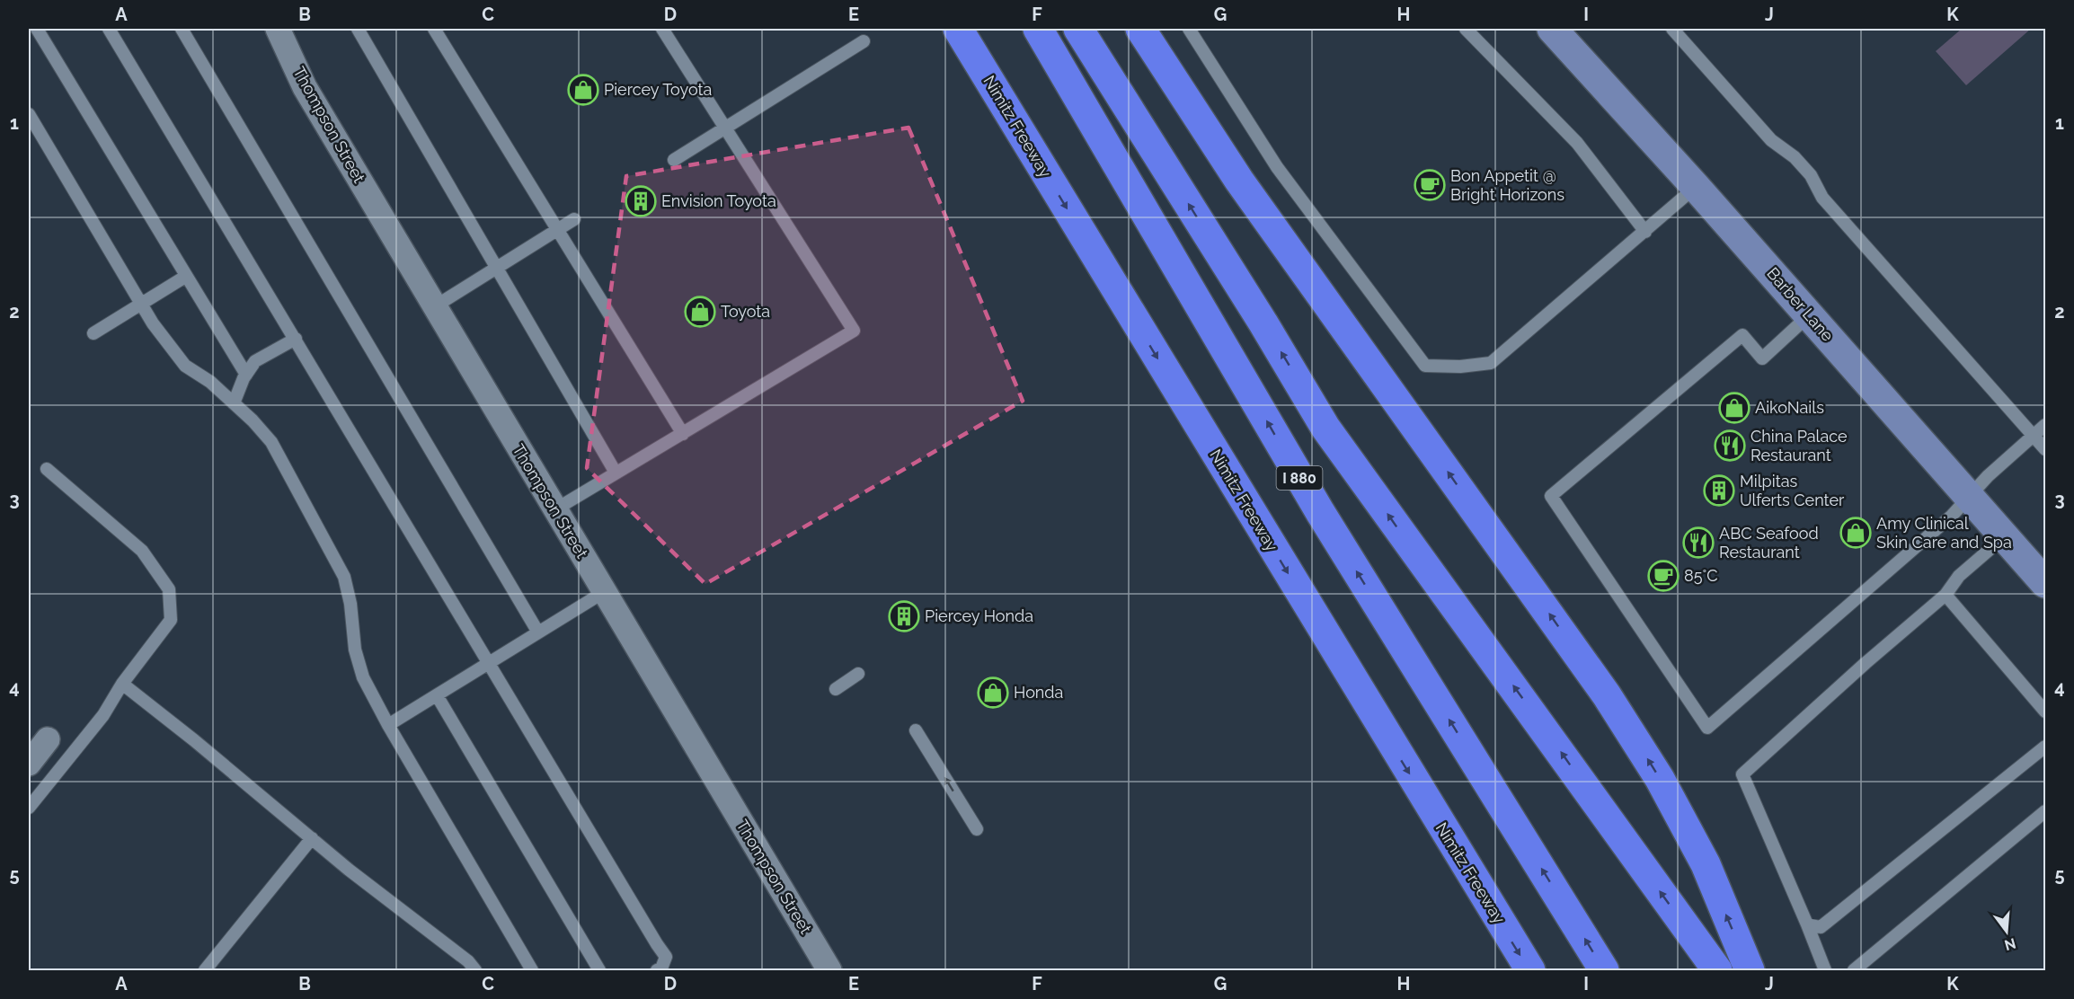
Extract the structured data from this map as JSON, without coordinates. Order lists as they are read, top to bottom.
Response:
{
  "streets": {
    "highway": ["Nimitz Freeway", "I 880"],
    "street": ["Thompson Street", "Barber Lane"]
  },
  "places": {
    "shop": [
      "Piercey Toyota",
      "Toyota",
      "AikoNails",
      "Amy Clinical Skin Care and Spa",
      "Honda"
    ],
    "cafe": ["Bon Appetit @ Bright Horizons", "85°C"],
    "building": ["Envision Toyota", "Milpitas Ulferts Center", "Piercey Honda"],
    "restaurant": ["China Palace Restaurant", "ABC Seafood Restaurant"]
  },
  "north": "bottom",
  "grid": {
    "columns": [
      "A",
      "B",
      "C",
      "D",
      "E",
      "F",
      "G",
      "H",
      "I",
      "J",
      "K"
    ],
    "rows": [
      "1",
      "2",
      "3",
      "4",
      "5"
    ]
  }
}
